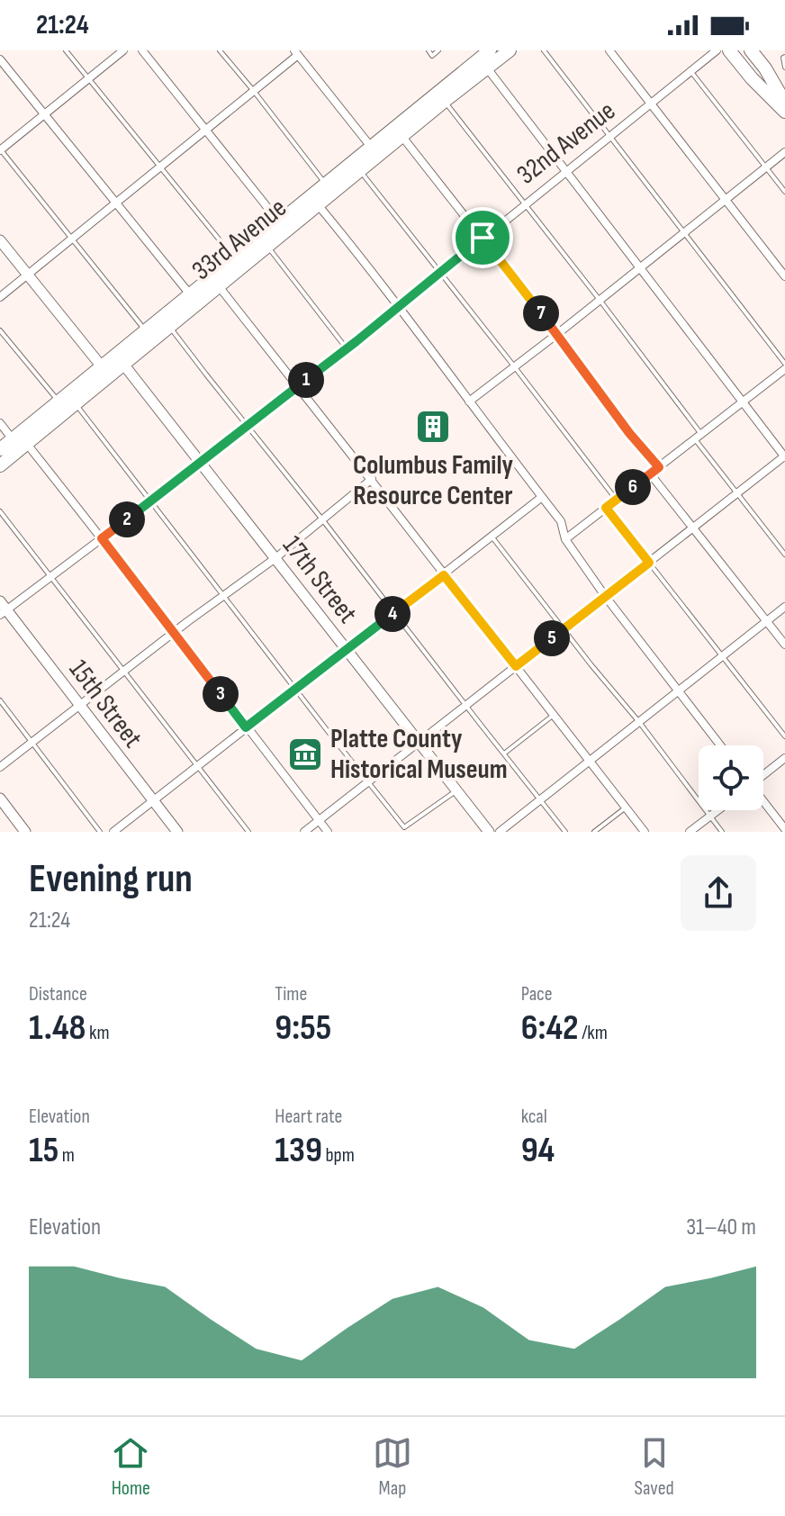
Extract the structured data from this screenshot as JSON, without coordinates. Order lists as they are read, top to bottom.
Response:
{
  "streets": {
    "highway": ["33rd Avenue"],
    "main road": ["17th Street", "15th Street"],
    "street": ["32nd Avenue"]
  },
  "crossings": [
    ["32nd Avenue", "17th Street"],
    ["32nd Avenue", "15th Street"],
    ["33rd Avenue", "17th Street"]
  ],
  "places": {
    "building": ["Columbus Family Resource Center"],
    "museum": ["Platte County Historical Museum"]
  },
  "page": {
    "status": "21:24",
    "pins": [
      "7",
      "1",
      "6",
      "2",
      "4",
      "5",
      "3"
    ],
    "heading": ["Evening run", "21:24"],
    "stats": [
      ["Distance", "1.48 km"],
      ["Time", "9:55"],
      ["Pace", "6:42 /km"],
      ["Elevation", "15 m"],
      ["Heart rate", "139 bpm"],
      ["kcal", "94"]
    ],
    "chart": ["Elevation", "31–40 m"],
    "tabs": ["Home", "Map", "Saved"]
  }
}
